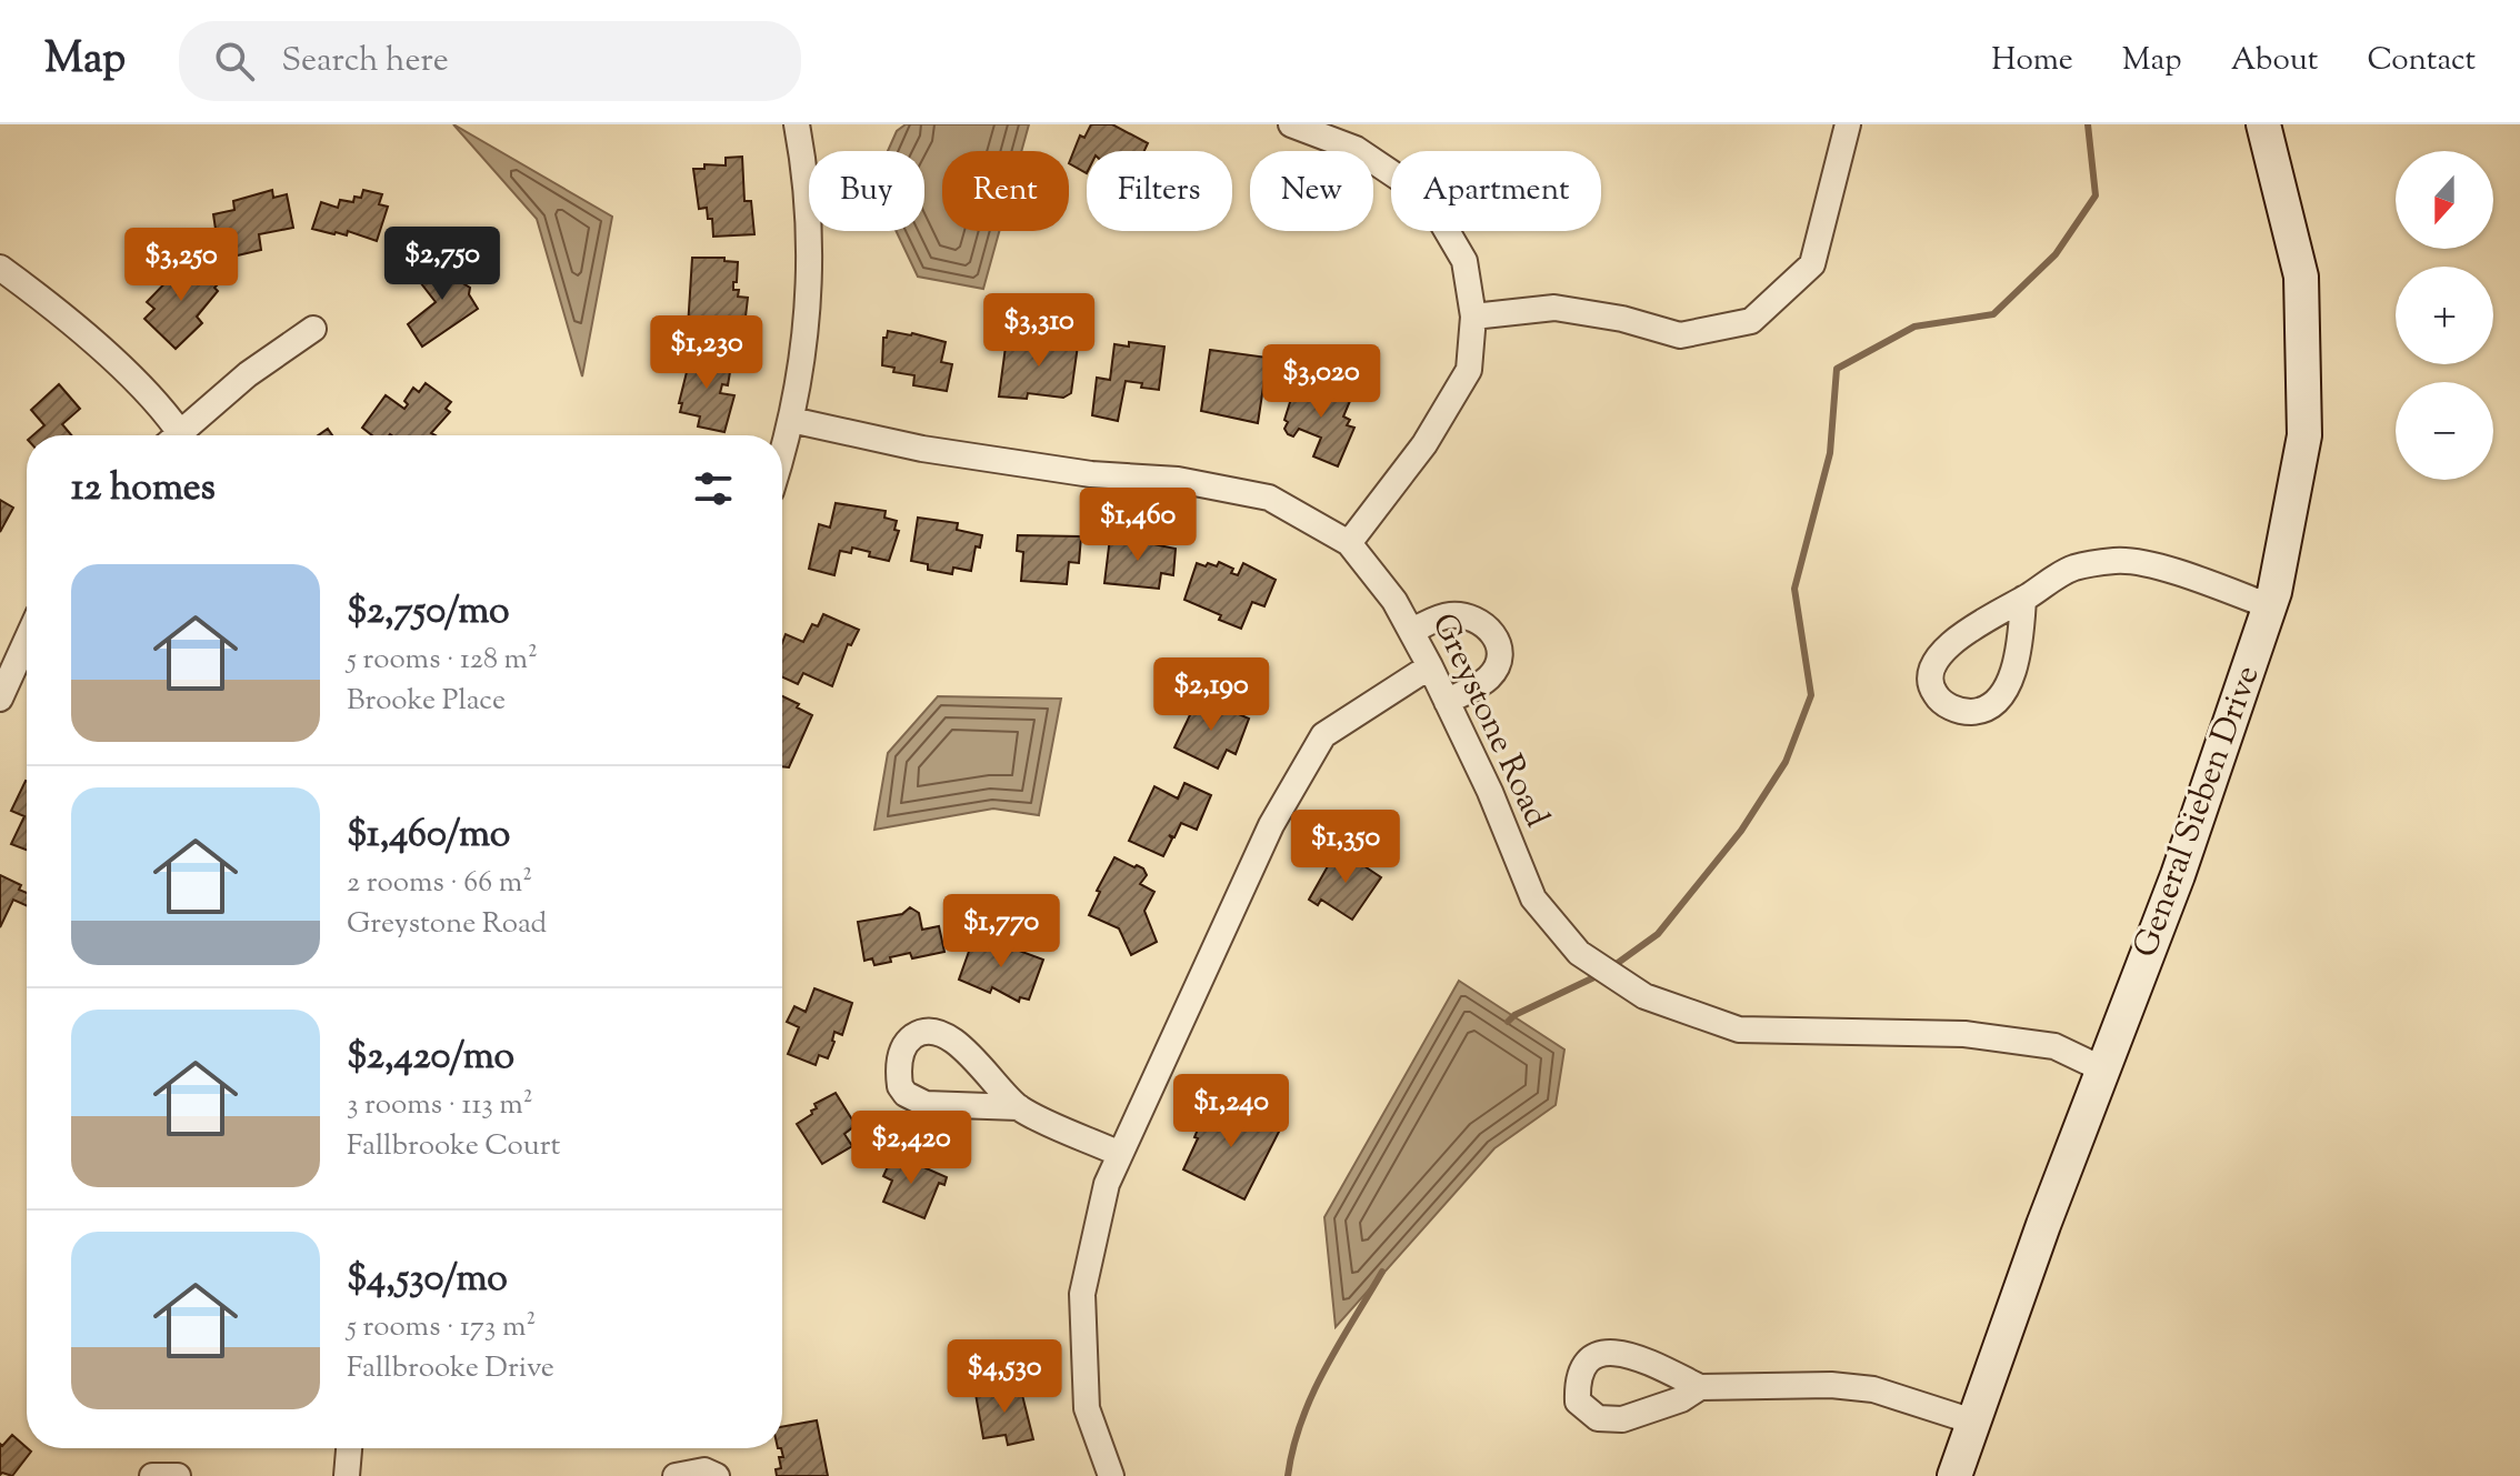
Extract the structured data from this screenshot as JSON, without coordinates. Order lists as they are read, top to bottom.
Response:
{
  "streets": {
    "street": ["Greystone Road", "General Sieben Drive"]
  },
  "crossings": [
    ["Greystone Road", "General Sieben Drive"]
  ],
  "north": "bottom",
  "page": {
    "header": "Map",
    "search": "Search here",
    "nav": [
      "Home",
      "Map",
      "About",
      "Contact"
    ],
    "map_buttons": ["+", "−"],
    "chip": [
      "Buy",
      "Rent",
      "Filters",
      "New",
      "Apartment"
    ],
    "price": [
      "$2,750",
      "$3,250",
      "$3,310",
      "$1,230",
      "$3,020",
      "$1,460",
      "$2,190",
      "$1,350",
      "$1,770",
      "$1,240",
      "$2,420",
      "$4,530"
    ],
    "heading": "12 homes",
    "list": [
      {
        "name": "$2,750/mo",
        "note": "5 rooms · 128 m² · Brooke Place"
      },
      {
        "name": "$1,460/mo",
        "note": "2 rooms · 66 m² · Greystone Road"
      },
      {
        "name": "$2,420/mo",
        "note": "3 rooms · 113 m² · Fallbrooke Court"
      },
      {
        "name": "$4,530/mo",
        "note": "5 rooms · 173 m² · Fallbrooke Drive"
      }
    ]
  }
}
